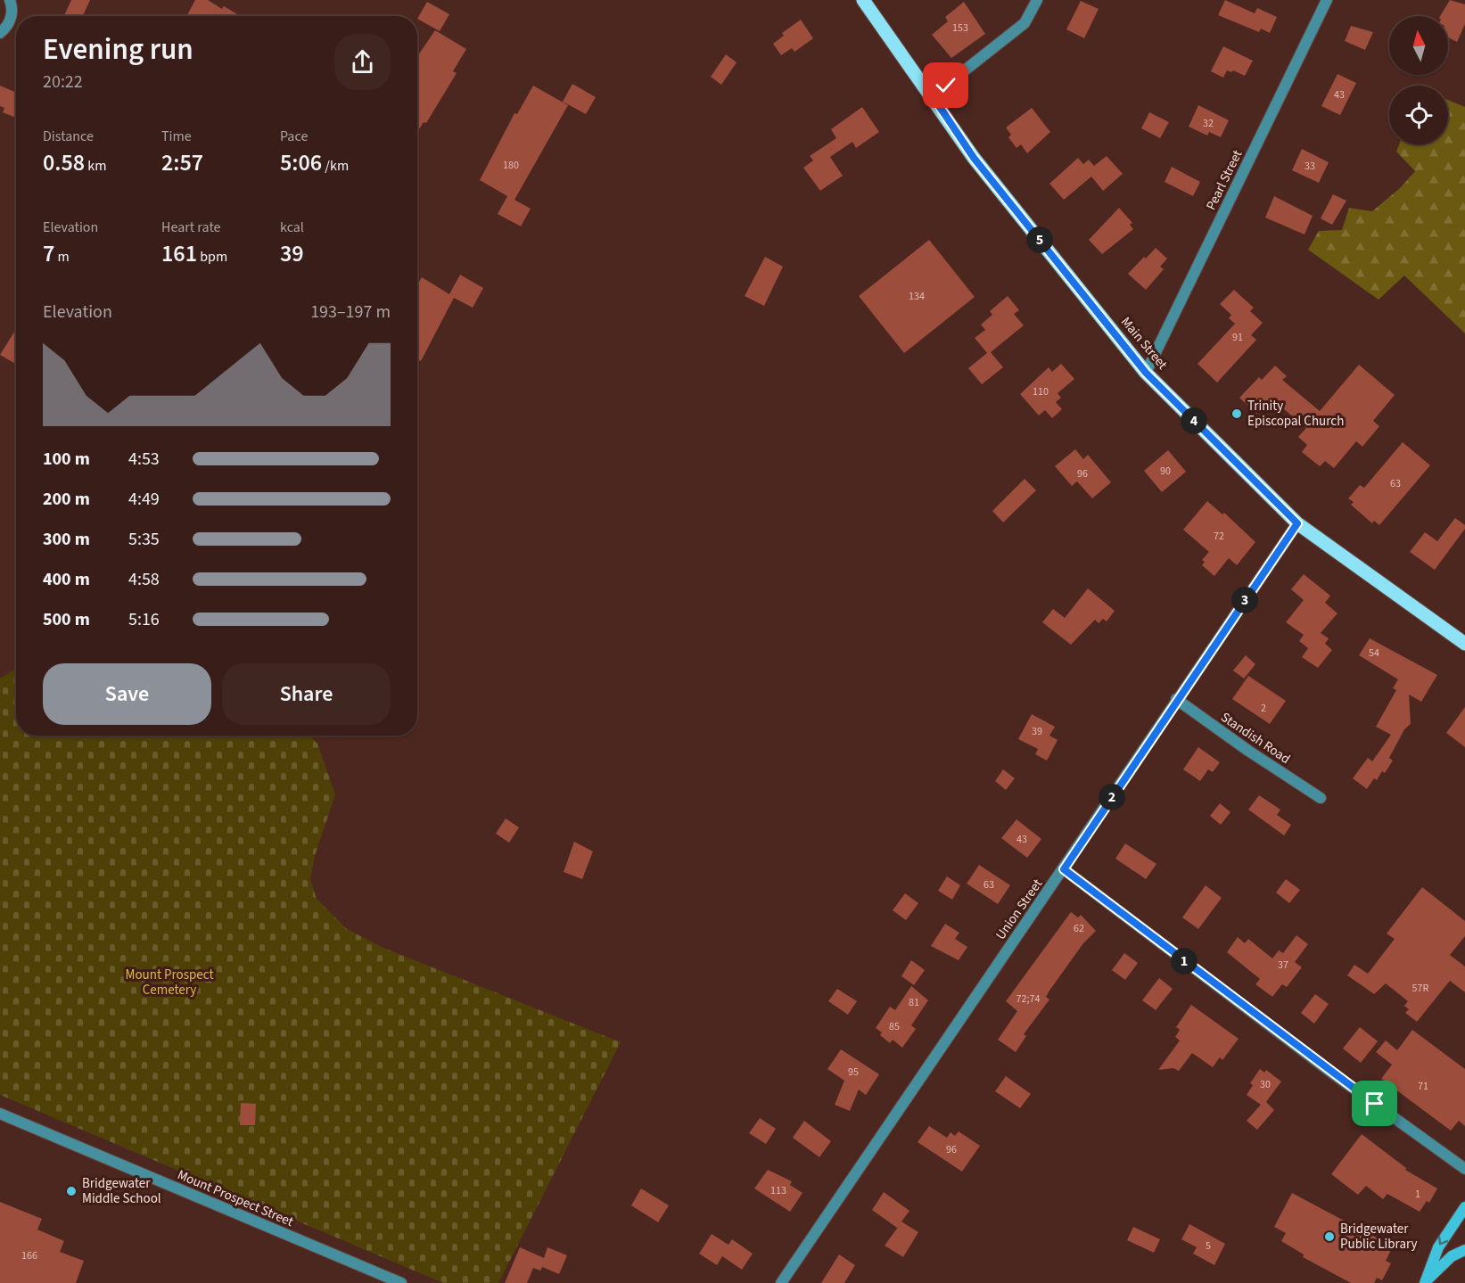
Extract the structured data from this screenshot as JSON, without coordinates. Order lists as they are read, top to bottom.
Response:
{
  "streets": {
    "main road": ["Main Street"],
    "street": [
      "Pearl Street",
      "Standish Road",
      "Union Street",
      "Mount Prospect Street"
    ]
  },
  "crossings": [
    ["Pearl Street", "Main Street"],
    ["Main Street", "Union Street"],
    ["Standish Road", "Union Street"]
  ],
  "parks": ["Mount Prospect Cemetery"],
  "places": ["Trinity Episcopal Church", "Bridgewater Middle School", "Bridgewater Public Library"],
  "house_numbers": [
    "153",
    "43",
    "32",
    "180",
    "33",
    "134",
    "91",
    "110",
    "90",
    "96",
    "63",
    "72",
    "54",
    "2",
    "39",
    "43",
    "63",
    "62",
    "37",
    "57R",
    "72;74",
    "81",
    "85",
    "95",
    "30",
    "71",
    "96",
    "113",
    "1",
    "5",
    "166"
  ],
  "north": "top",
  "page": {
    "heading": ["Evening run", "20:22"],
    "stats": [
      ["Distance", "0.58 km"],
      ["Time", "2:57"],
      ["Pace", "5:06 /km"],
      ["Elevation", "7 m"],
      ["Heart rate", "161 bpm"],
      ["kcal", "39"]
    ],
    "pins": [
      "5",
      "4",
      "3",
      "2",
      "1"
    ],
    "chart": ["Elevation", "193–197 m"],
    "list": [
      {
        "name": "100 m",
        "note": "4:53"
      },
      {
        "name": "200 m",
        "note": "4:49"
      },
      {
        "name": "300 m",
        "note": "5:35"
      },
      {
        "name": "400 m",
        "note": "4:58"
      },
      {
        "name": "500 m",
        "note": "5:16"
      }
    ],
    "buttons": ["Save", "Share"]
  }
}
